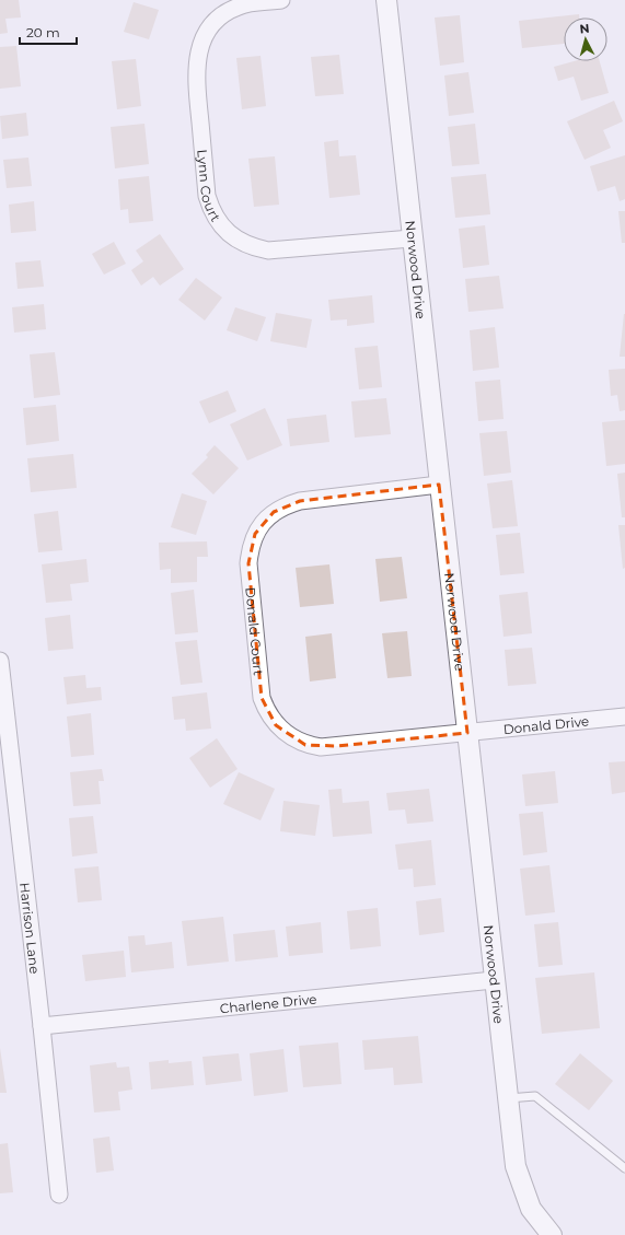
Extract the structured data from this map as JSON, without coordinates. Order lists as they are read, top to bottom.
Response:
{
  "streets": {
    "street": [
      "Lynn Court",
      "Norwood Drive",
      "Donald Court",
      "Donald Drive",
      "Harrison Lane",
      "Charlene Drive"
    ]
  },
  "crossings": [
    ["Lynn Court", "Norwood Drive"],
    ["Norwood Drive", "Donald Court"],
    ["Norwood Drive", "Donald Drive"],
    ["Norwood Drive", "Charlene Drive"],
    ["Donald Court", "Donald Drive"],
    ["Harrison Lane", "Charlene Drive"]
  ],
  "scale_bar": "20 m",
  "north": "top"
}
